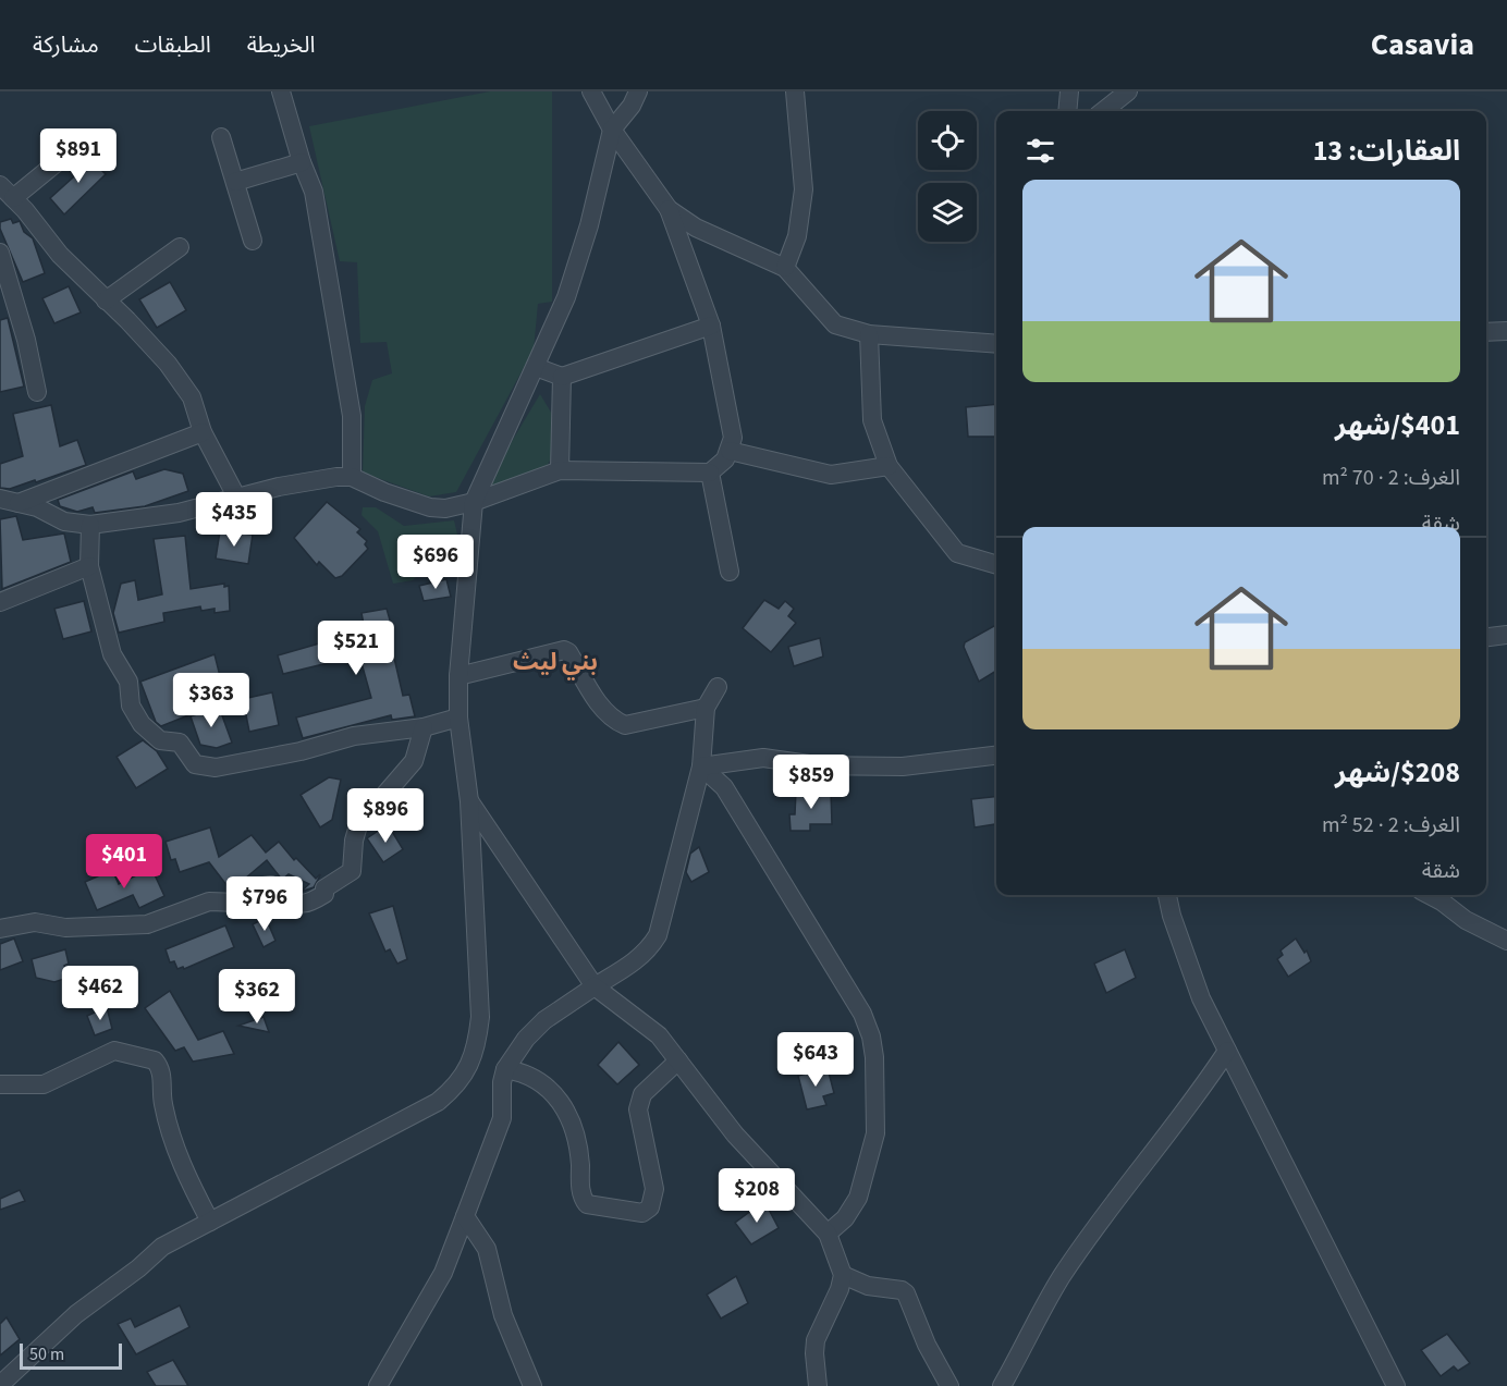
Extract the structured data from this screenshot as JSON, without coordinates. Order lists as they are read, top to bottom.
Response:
{
  "districts": ["بني ليث"],
  "scale_bar": "50 m",
  "page": {
    "header": "Casavia",
    "nav": ["الخريطة", "الطبقات", "مشاركة"],
    "heading": "العقارات: 13",
    "price": [
      "$891",
      "$435",
      "$696",
      "$521",
      "$363",
      "$859",
      "$896",
      "$401",
      "$796",
      "$462",
      "$362",
      "$643",
      "$208"
    ],
    "list": [
      {
        "name": "$401/شهر",
        "note": "الغرف: 2 · 70 m² · شقة"
      },
      {
        "name": "$208/شهر",
        "note": "الغرف: 2 · 52 m² · شقة"
      }
    ],
    "scale": "50 m"
  }
}
